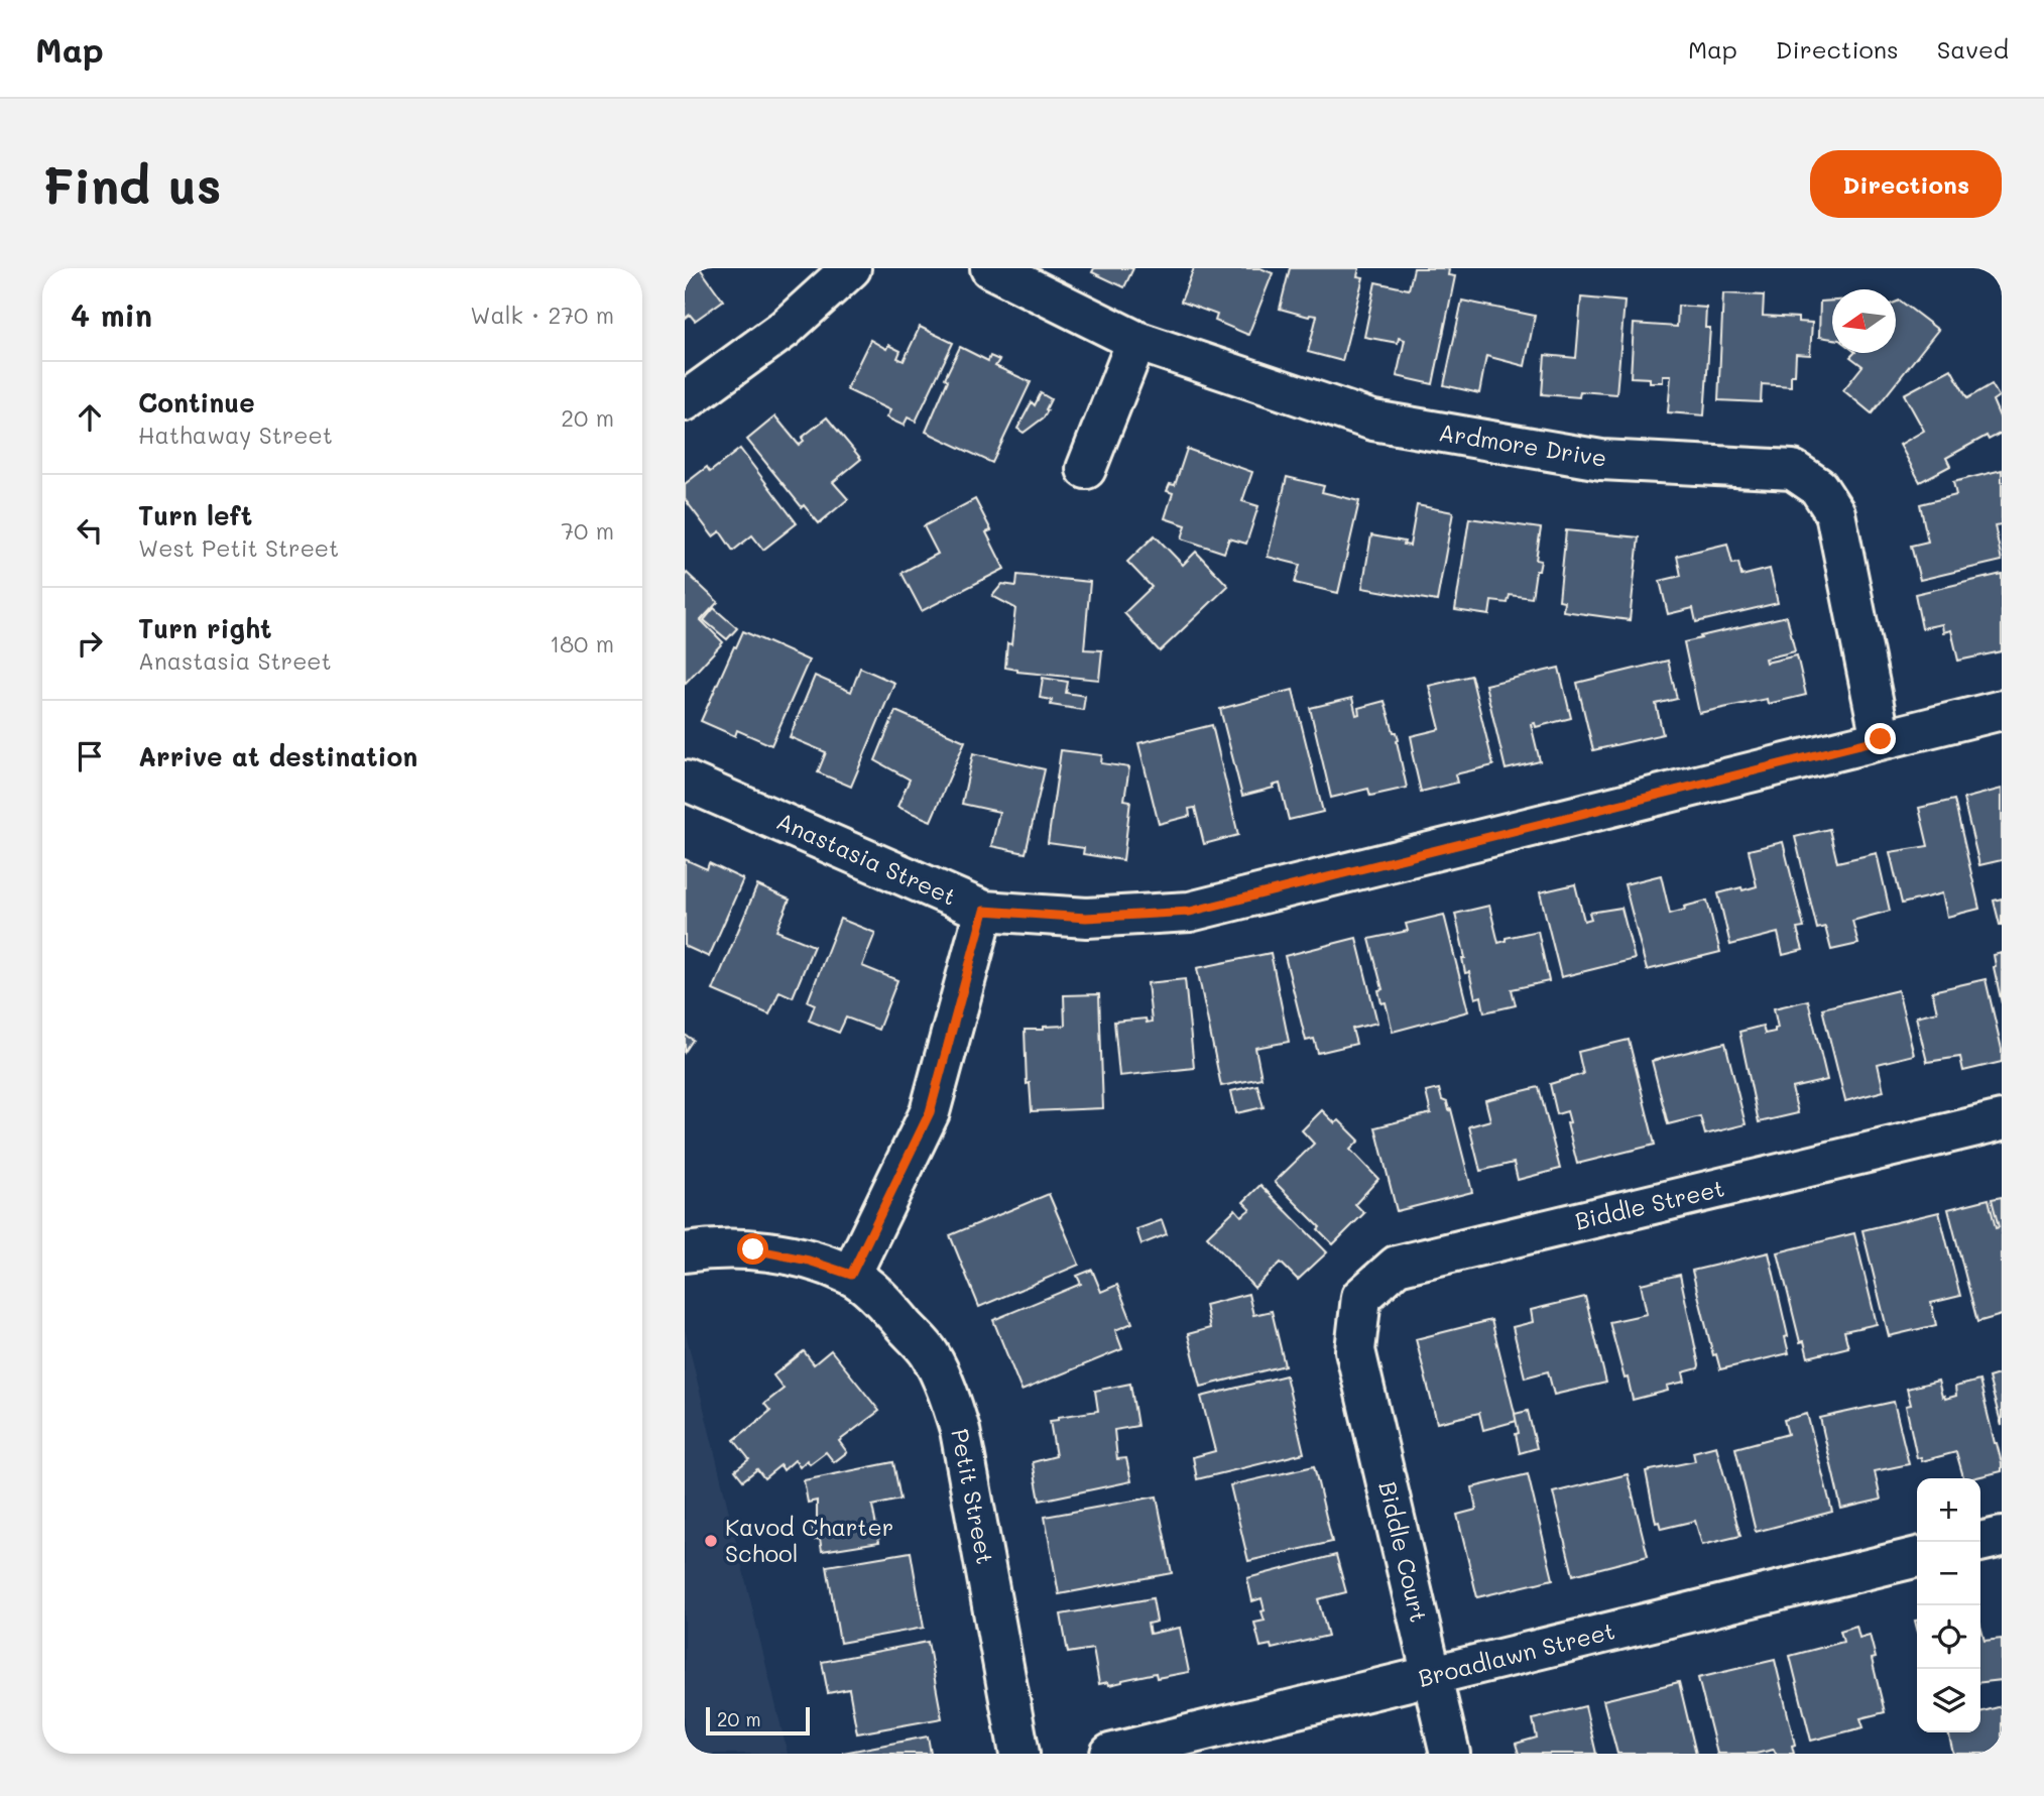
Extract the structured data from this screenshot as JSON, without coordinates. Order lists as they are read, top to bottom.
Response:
{
  "streets": {
    "street": [
      "Ardmore Drive",
      "Anastasia Street",
      "Biddle Street",
      "Petit Street",
      "Biddle Court",
      "Broadlawn Street"
    ]
  },
  "crossings": [
    ["Ardmore Drive", "Anastasia Street"],
    ["Biddle Street", "Biddle Court"],
    ["Biddle Court", "Broadlawn Street"]
  ],
  "places": ["Kavod Charter School"],
  "scale_bar": "20 m",
  "north": "left",
  "page": {
    "header": "Map",
    "nav": ["Map", "Directions", "Saved"],
    "buttons": "Directions",
    "title": "Find us",
    "heading": ["4 min", "Walk · 270 m"],
    "list": [
      ["Continue", "Hathaway Street", "20 m"],
      ["Turn left", "West Petit Street", "70 m"],
      ["Turn right", "Anastasia Street", "180 m"],
      "Arrive at destination"
    ],
    "map_buttons": ["+", "−"],
    "scale": "20 m"
  }
}
